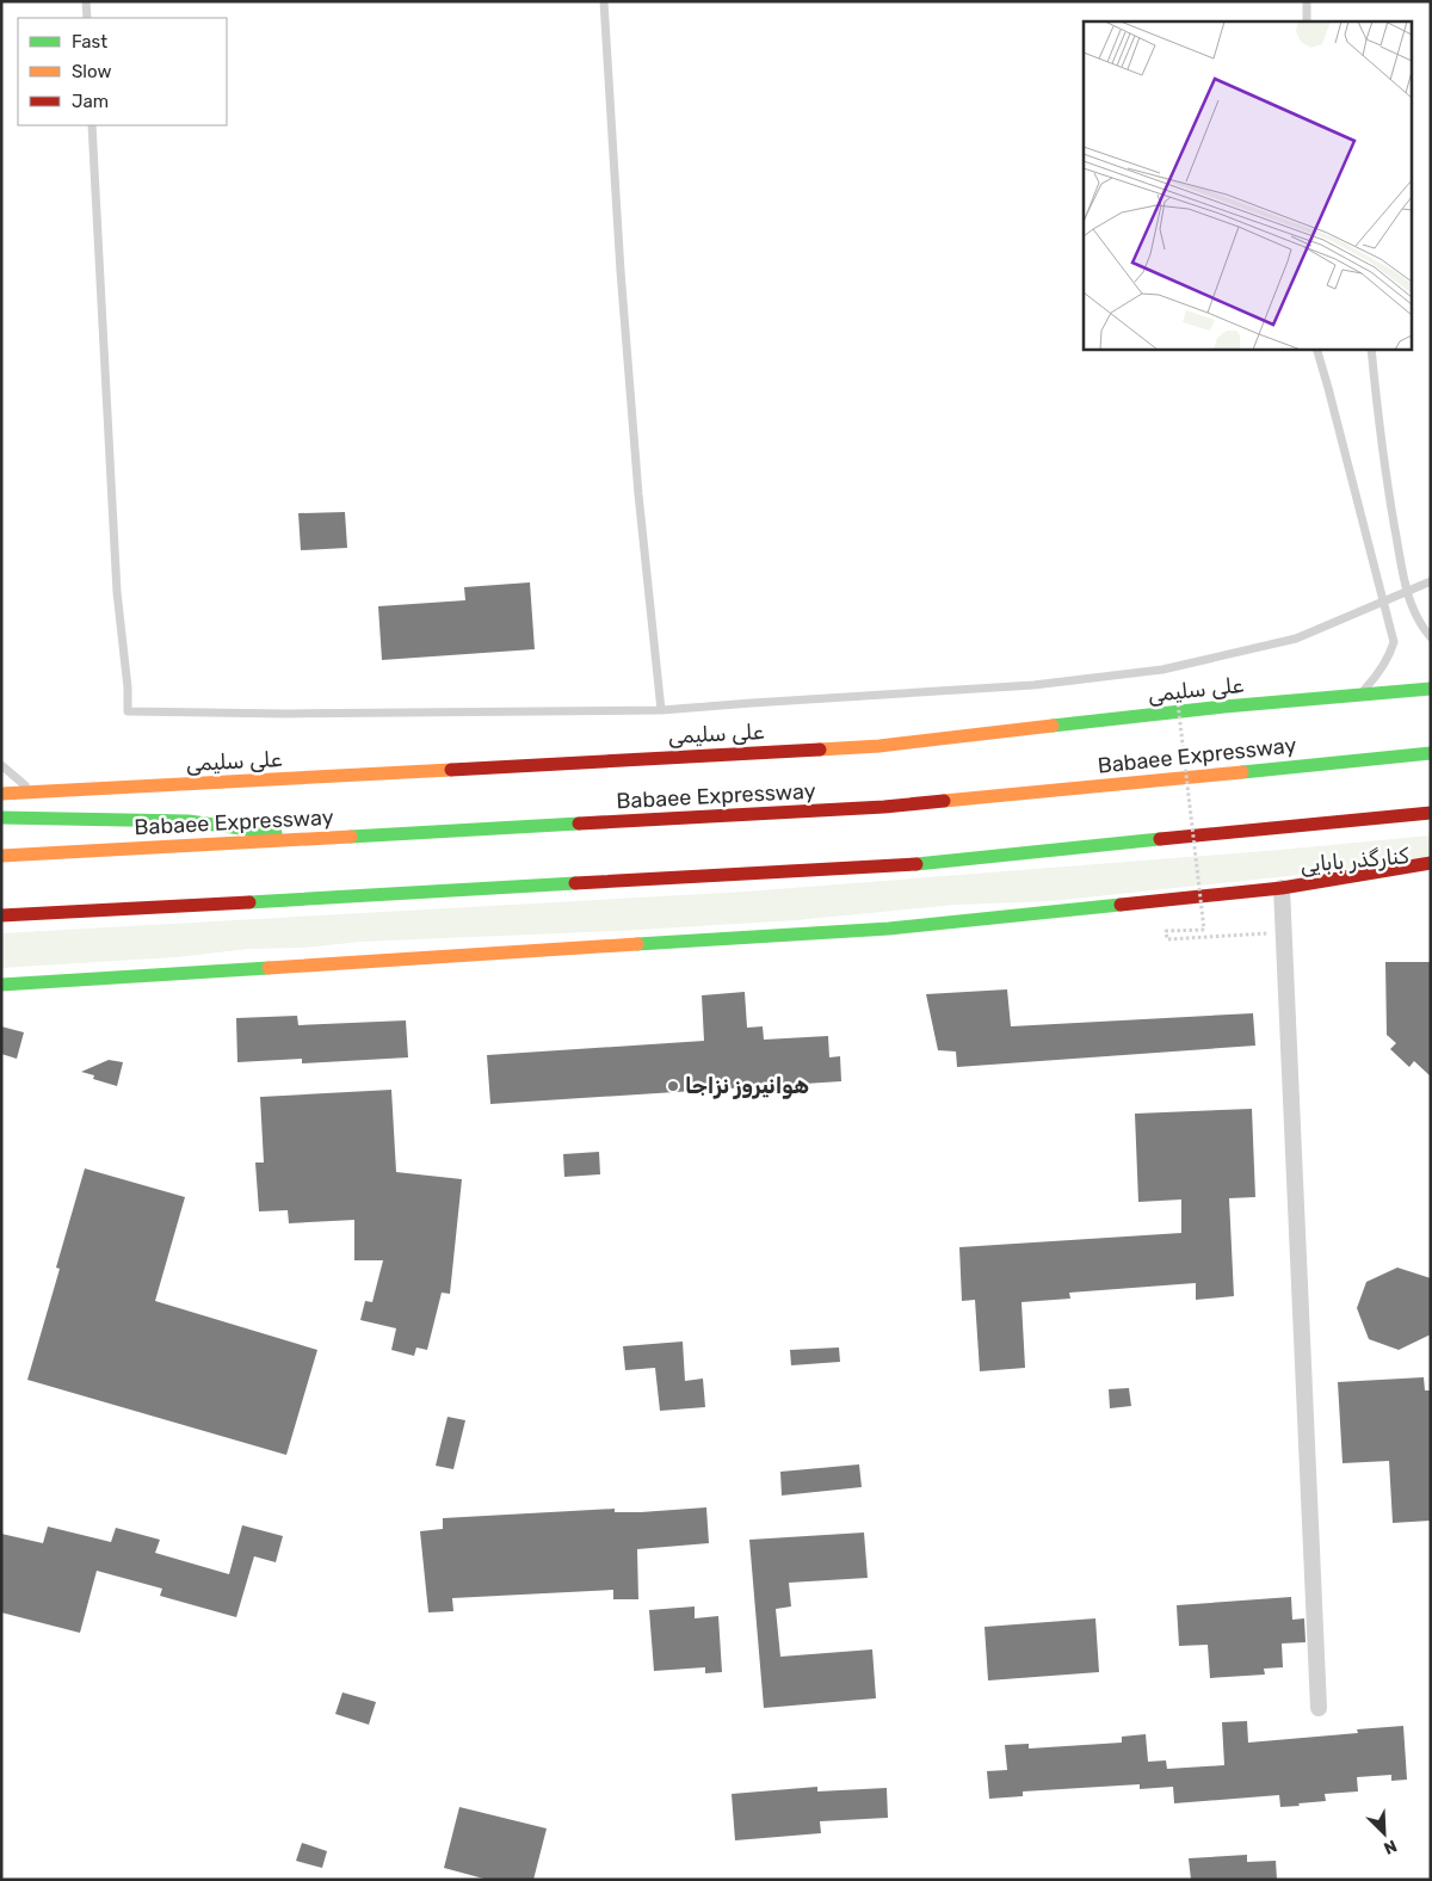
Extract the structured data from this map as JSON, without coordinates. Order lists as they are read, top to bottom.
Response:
{
  "streets": {
    "main road": ["علی سلیمی", "Babaee Expressway", "کنارگذر بابایی"]
  },
  "places": ["هوانیروز نزاجا"],
  "legend": ["Fast", "Slow", "Jam"],
  "north": "bottom right"
}
